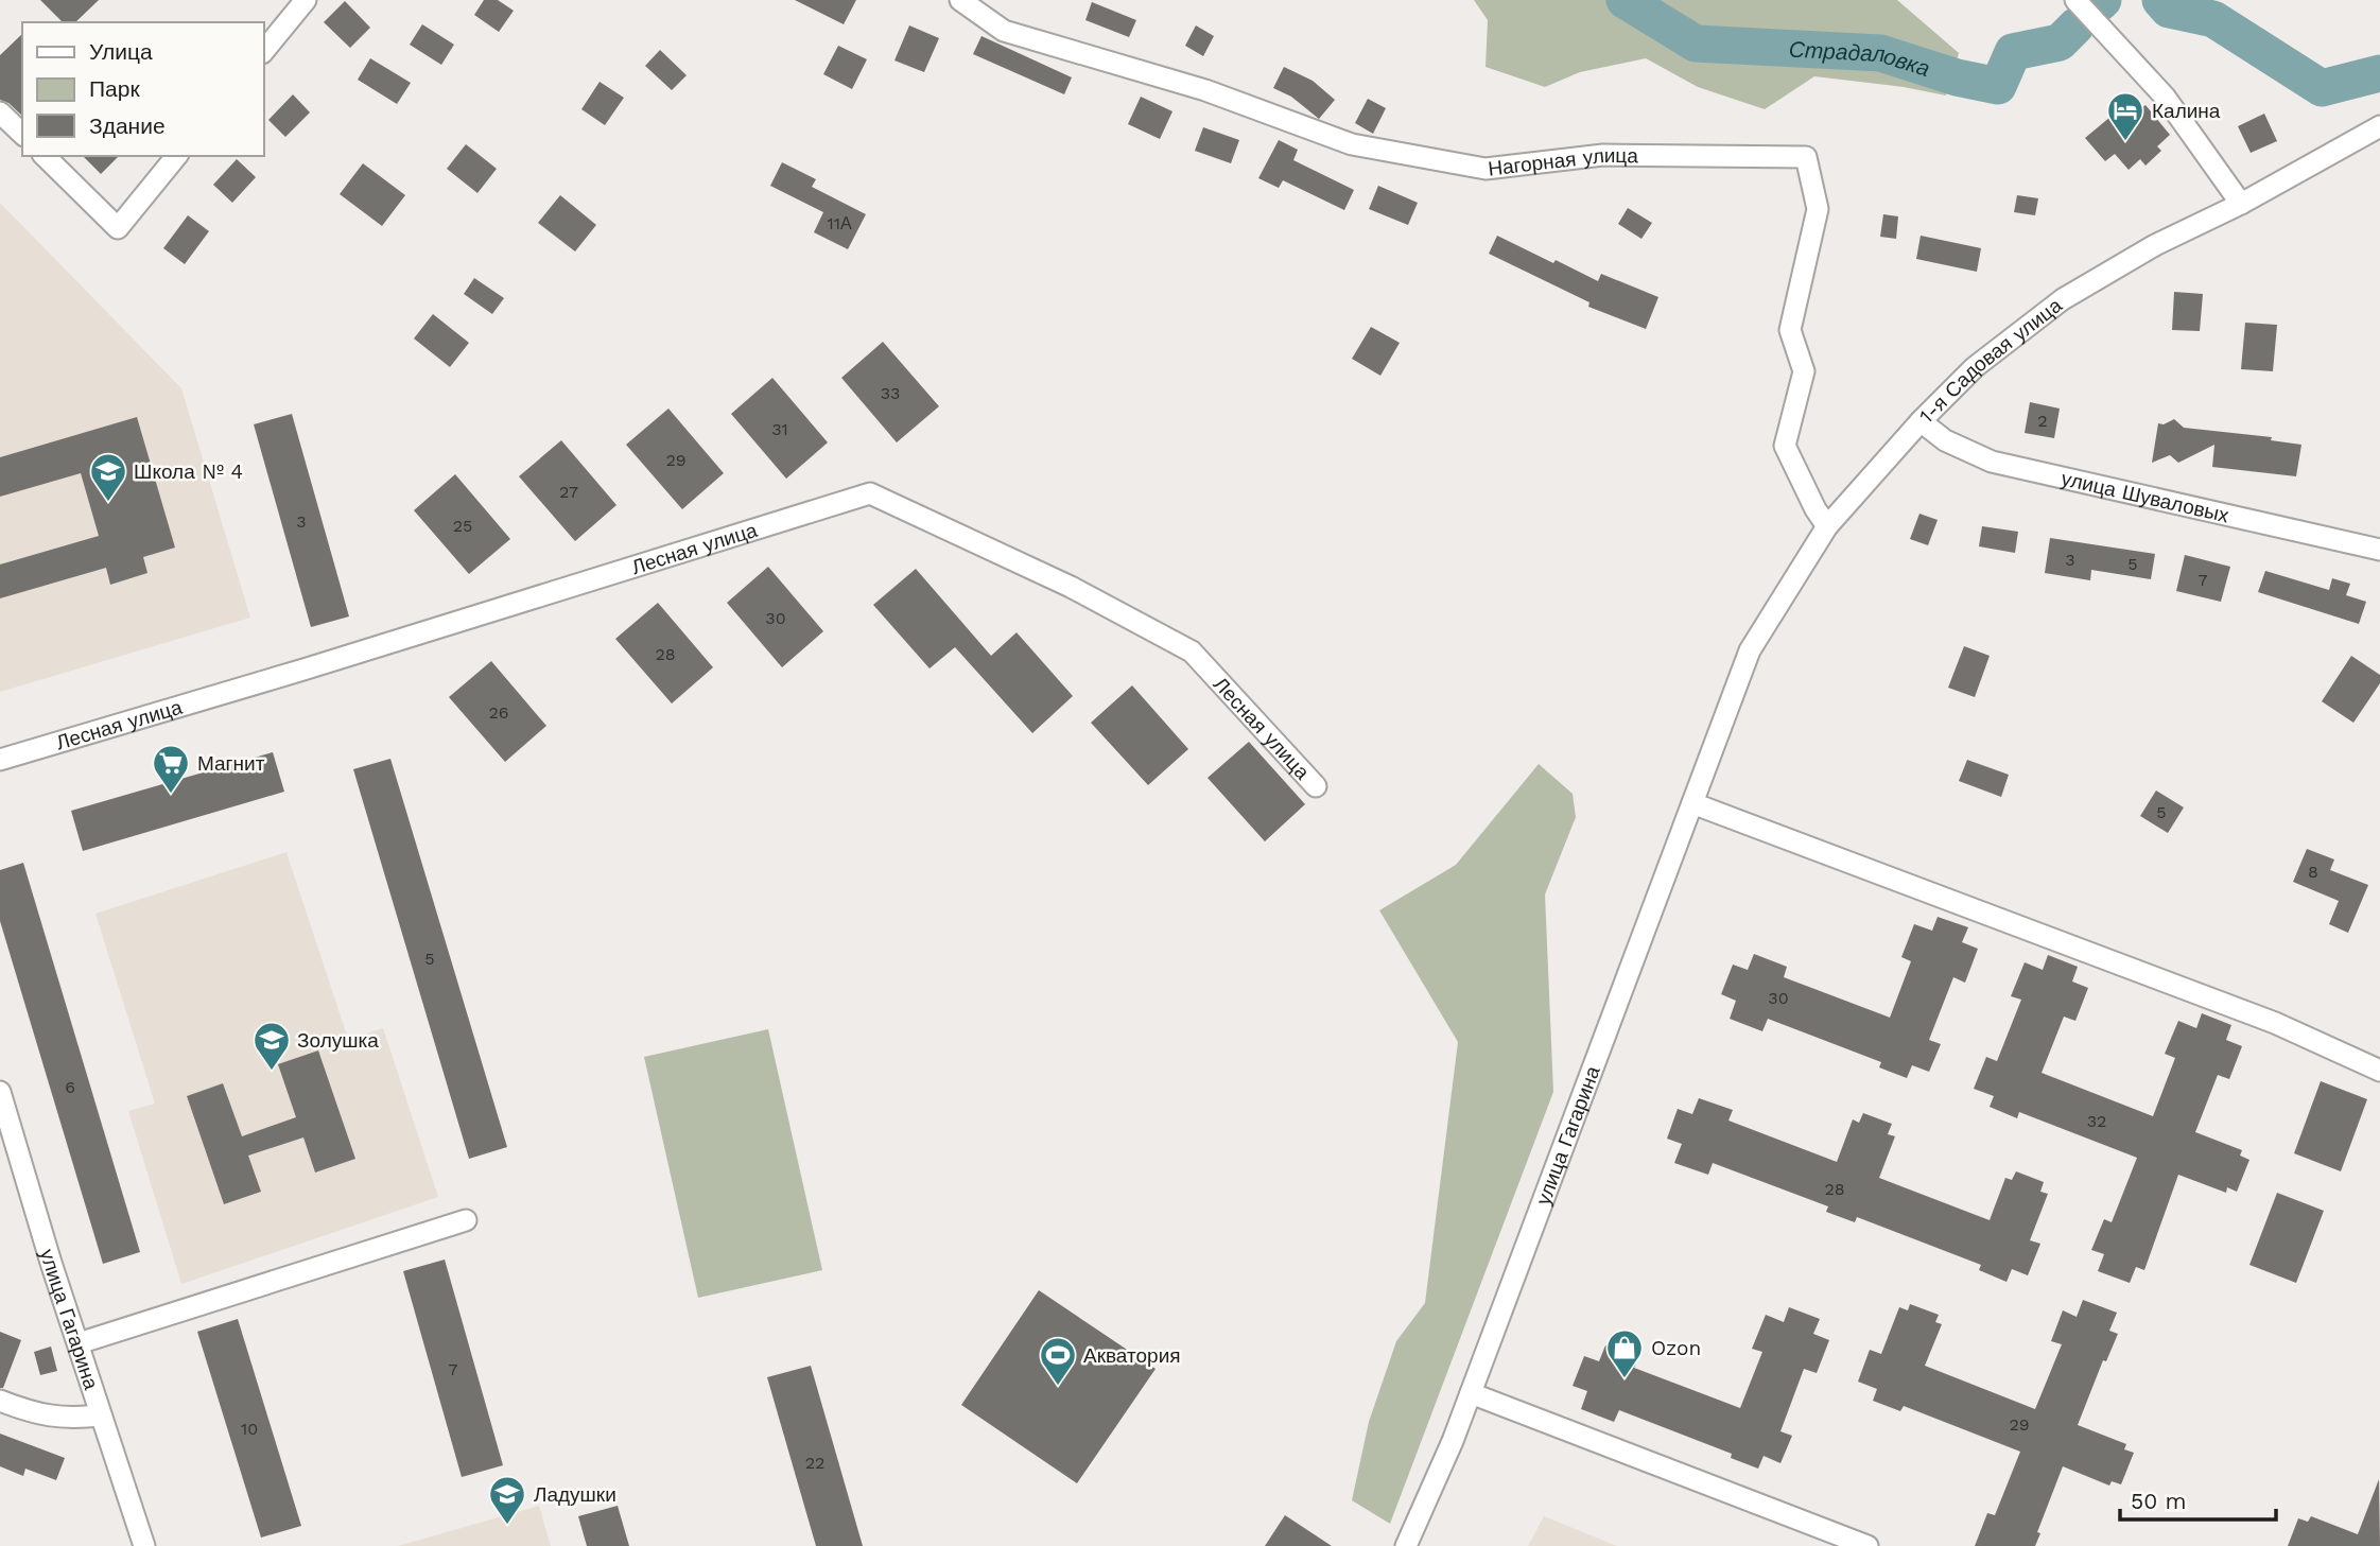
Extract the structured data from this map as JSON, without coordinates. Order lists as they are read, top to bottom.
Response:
{
  "streets": {
    "street": [
      "Нагорная улица",
      "1-я Садовая улица",
      "улица Шуваловых",
      "Лесная улица",
      "улица Гагарина"
    ]
  },
  "crossings": [
    ["Нагорная улица", "1-я Садовая улица"],
    ["1-я Садовая улица", "улица Шуваловых"],
    ["1-я Садовая улица", "улица Гагарина"]
  ],
  "water": ["Страдаловка"],
  "places": {
    "hotel": ["Калина"],
    "school or university": ["Школа № 4", "Золушка", "Ладушки"],
    "supermarket": ["Магнит"],
    "shop": ["Ozon"],
    "sports": ["Акватория"]
  },
  "house_numbers": [
    "11А",
    "33",
    "2",
    "31",
    "29",
    "27",
    "3",
    "25",
    "3",
    "5",
    "7",
    "30",
    "28",
    "26",
    "5",
    "8",
    "5",
    "30",
    "6",
    "32",
    "28",
    "7",
    "29",
    "10",
    "22"
  ],
  "legend": ["Улица", "Парк", "Здание"],
  "scale_bar": "50 m"
}
